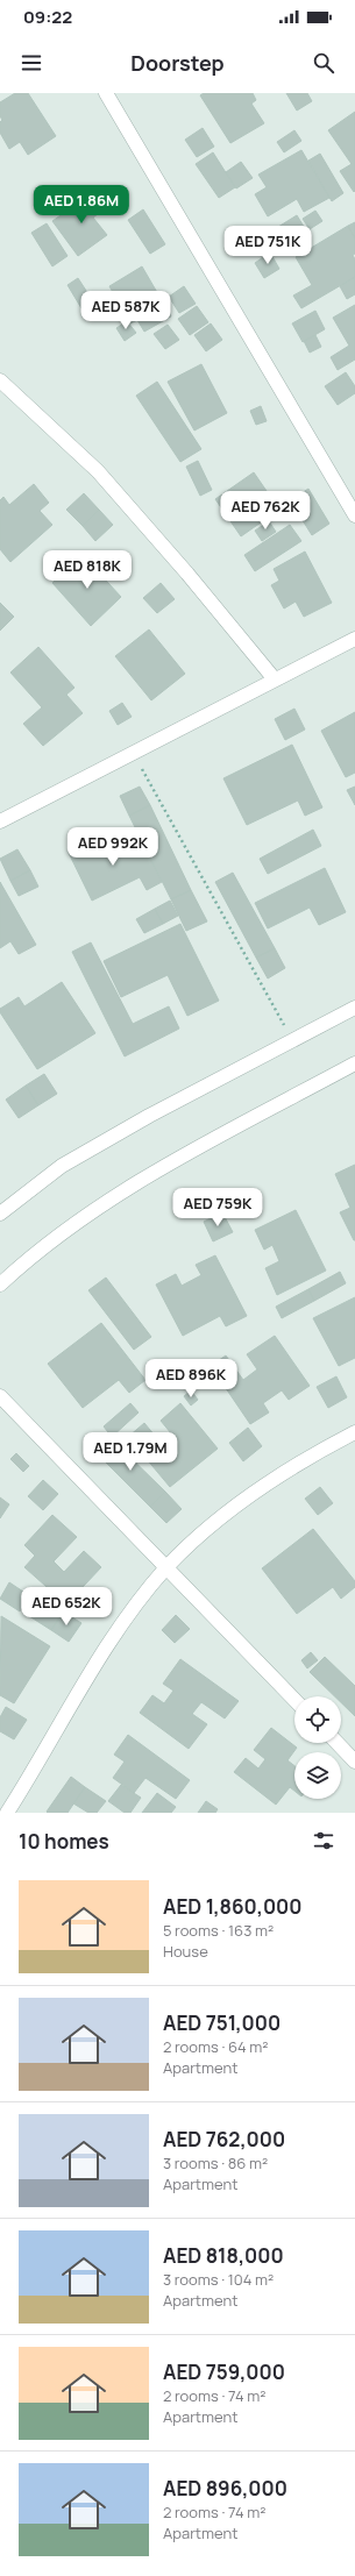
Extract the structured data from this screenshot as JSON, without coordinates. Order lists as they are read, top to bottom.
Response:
{
  "page": {
    "status": "09:22",
    "header": "Doorstep",
    "price": [
      "AED 1.86M",
      "AED 751K",
      "AED 587K",
      "AED 762K",
      "AED 818K",
      "AED 992K",
      "AED 759K",
      "AED 896K",
      "AED 1.79M",
      "AED 652K"
    ],
    "heading": "10 homes",
    "list": [
      {
        "name": "AED 1,860,000",
        "note": "5 rooms · 163 m² · House"
      },
      {
        "name": "AED 751,000",
        "note": "2 rooms · 64 m² · Apartment"
      },
      {
        "name": "AED 762,000",
        "note": "3 rooms · 86 m² · Apartment"
      },
      {
        "name": "AED 818,000",
        "note": "3 rooms · 104 m² · Apartment"
      },
      {
        "name": "AED 759,000",
        "note": "2 rooms · 74 m² · Apartment"
      },
      {
        "name": "AED 896,000",
        "note": "2 rooms · 74 m² · Apartment"
      }
    ]
  }
}
